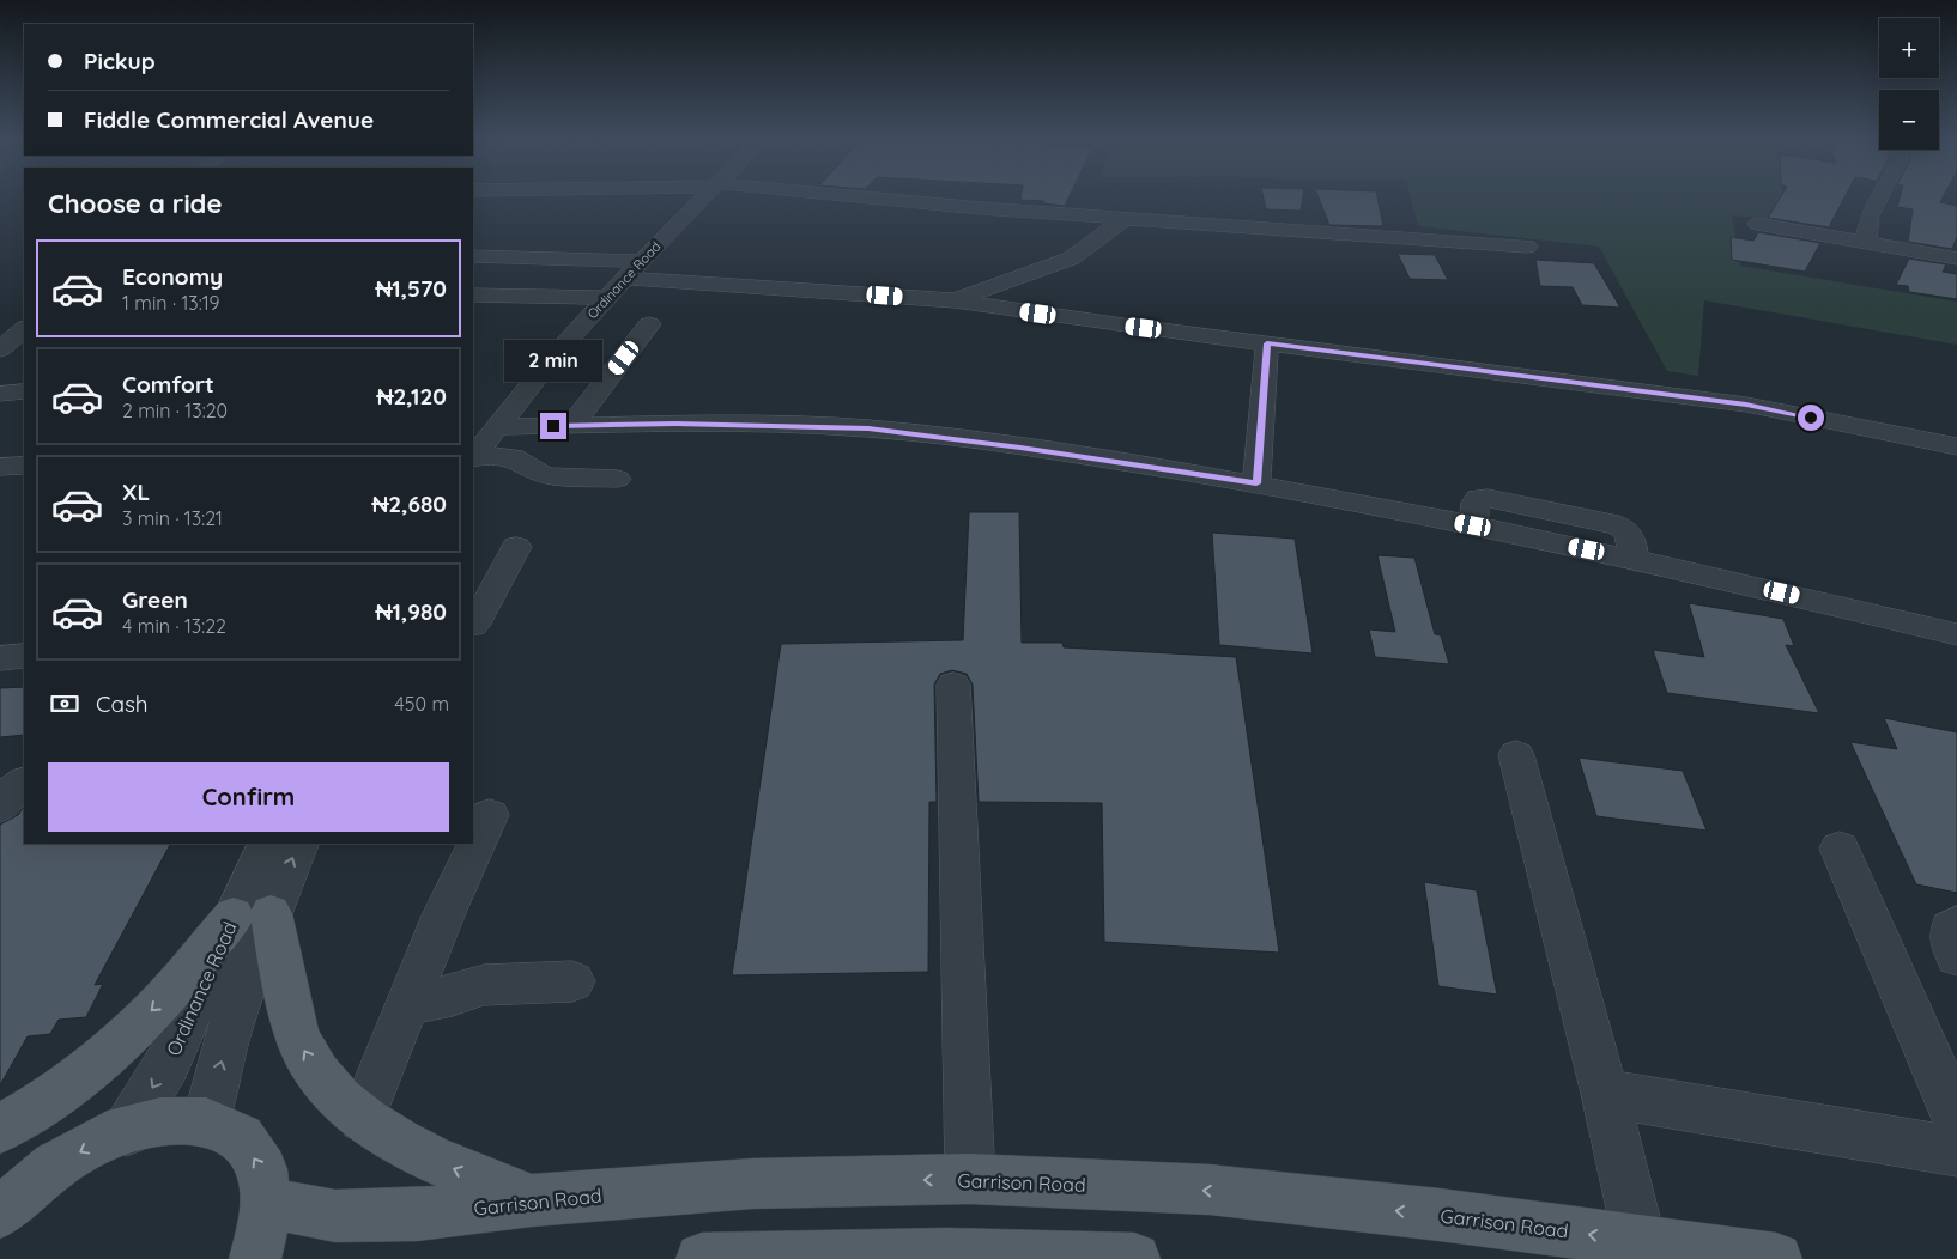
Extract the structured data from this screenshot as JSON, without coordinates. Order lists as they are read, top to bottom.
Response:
{
  "streets": {
    "main road": ["Garrison Road"],
    "street": ["Ordinance Road"]
  },
  "page": {
    "map_buttons": ["+", "−"],
    "banner": ["Pickup", "Fiddle Commercial Avenue"],
    "heading": "Choose a ride",
    "list": [
      {
        "name": "Economy",
        "note": "1 min · 13:19",
        "value": "₦1,570"
      },
      {
        "name": "Comfort",
        "note": "2 min · 13:20",
        "value": "₦2,120"
      },
      {
        "name": "XL",
        "note": "3 min · 13:21",
        "value": "₦2,680"
      },
      {
        "name": "Green",
        "note": "4 min · 13:22",
        "value": "₦1,980"
      }
    ],
    "bubble": "2 min",
    "pay": ["Cash", "450 m"],
    "buttons": "Confirm"
  }
}
